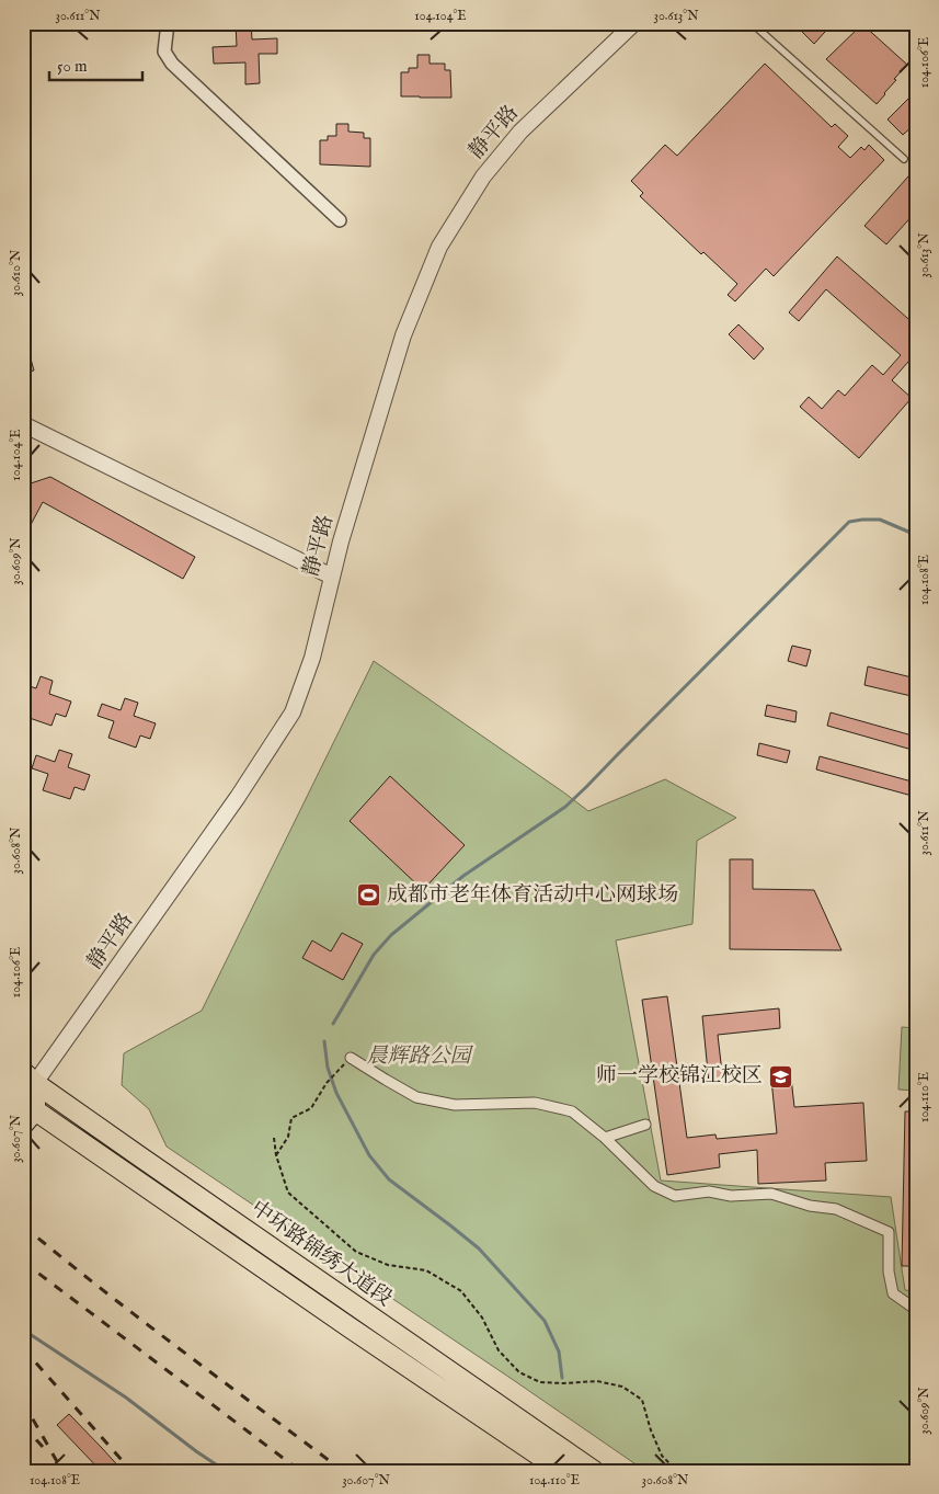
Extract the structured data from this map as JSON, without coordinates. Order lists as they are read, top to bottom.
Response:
{
  "streets": {
    "main road": ["中环路锦绣大道段"],
    "street": ["静平路"]
  },
  "crossings": [
    ["静平路", "中环路锦绣大道段"]
  ],
  "parks": ["晨辉路公园"],
  "places": {
    "sports": ["成都市老年体育活动中心网球场"],
    "school or university": ["师一学校锦江校区"]
  },
  "scale_bar": "50 m",
  "coordinates": [
    "30.611°N",
    "104.104°E",
    "30.613°N",
    "104.106°E",
    "30.610°N",
    "30.609°N",
    "104.108°E",
    "30.608°N",
    "104.110°E",
    "30.607°N"
  ]
}
